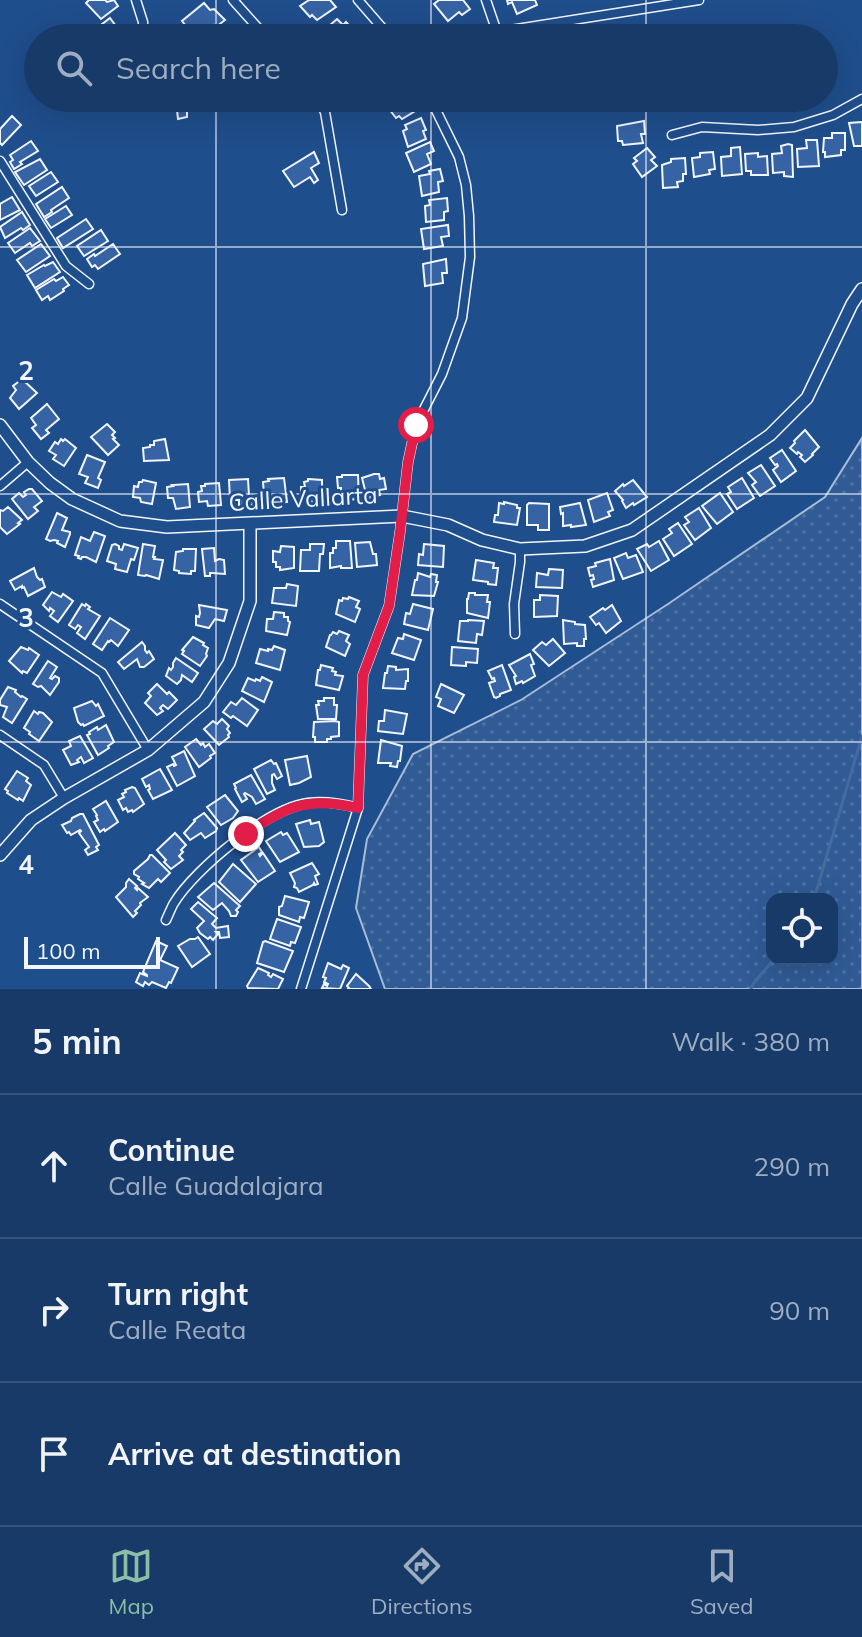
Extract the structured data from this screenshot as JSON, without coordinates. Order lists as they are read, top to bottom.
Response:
{
  "streets": {
    "street": ["Calle Vallarta"]
  },
  "scale_bar": "100 m",
  "page": {
    "search": "Search here",
    "scale": "100 m",
    "heading": ["5 min", "Walk · 380 m"],
    "list": [
      ["Continue", "Calle Guadalajara", "290 m"],
      ["Turn right", "Calle Reata", "90 m"],
      "Arrive at destination"
    ],
    "nav": ["Map", "Directions", "Saved"]
  },
  "grid": {
    "rows": ["2", "3", "4"]
  }
}
